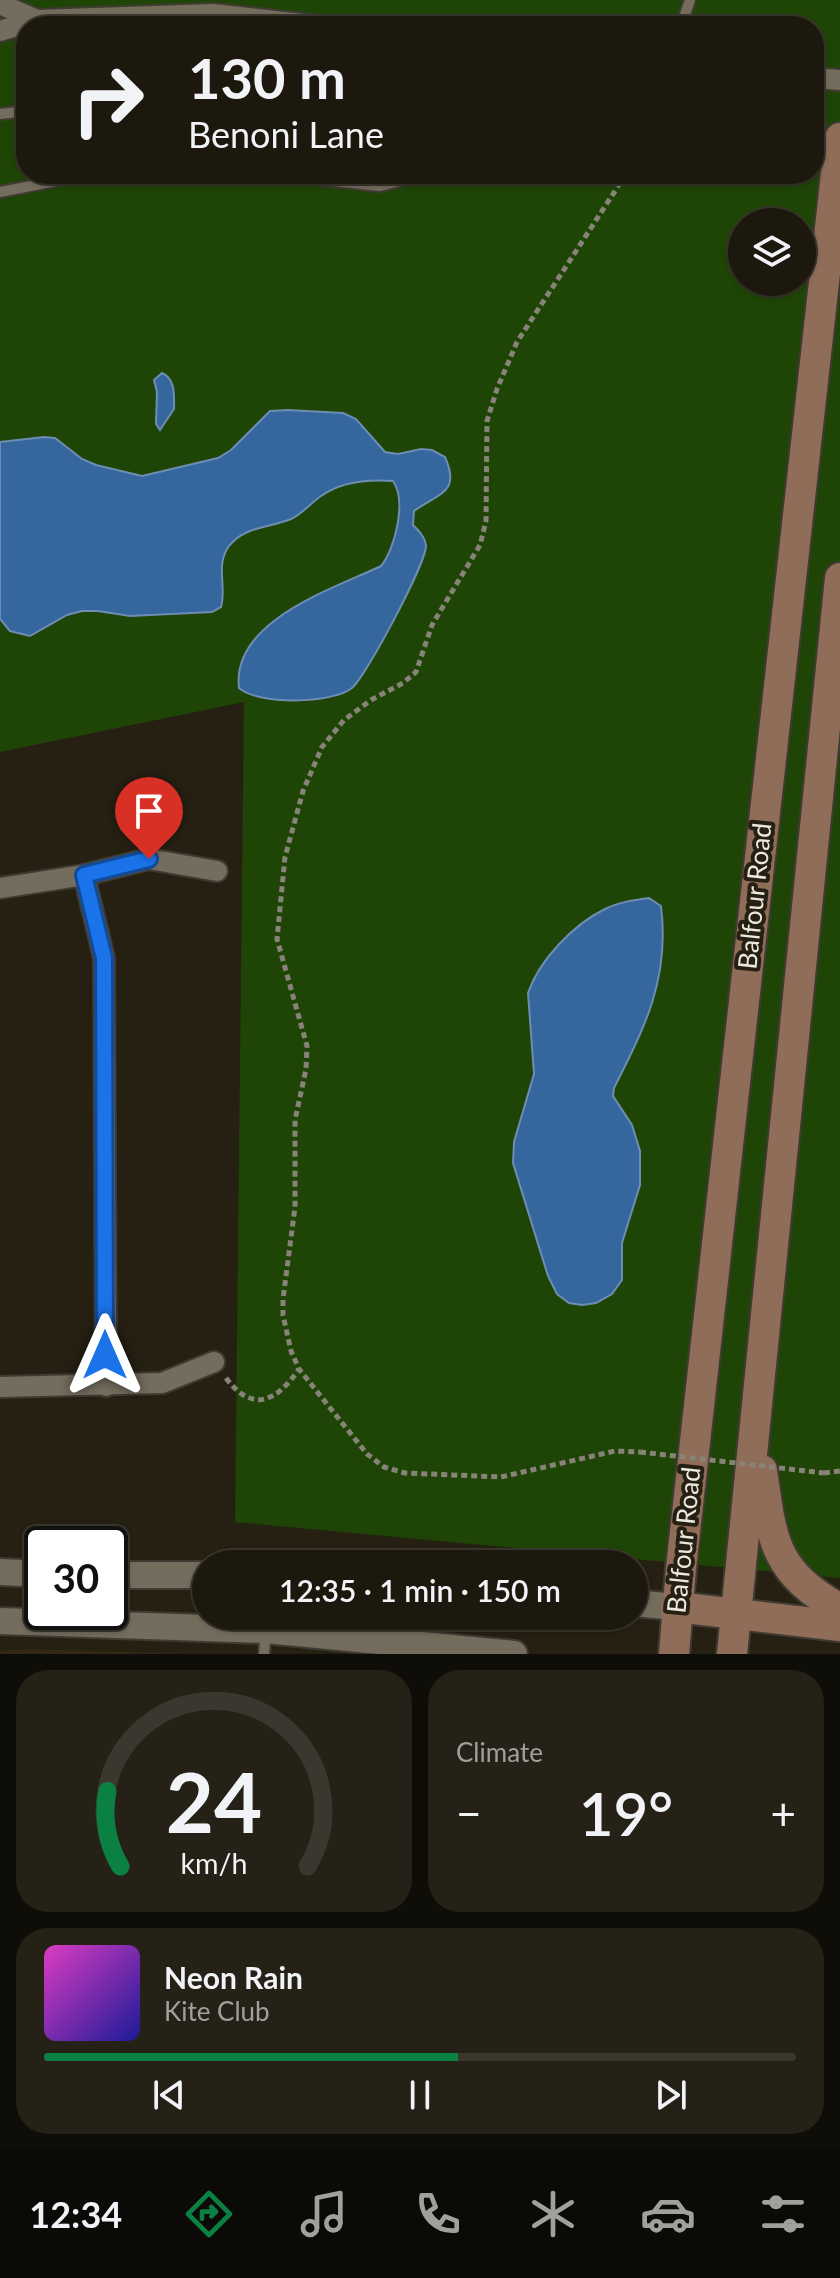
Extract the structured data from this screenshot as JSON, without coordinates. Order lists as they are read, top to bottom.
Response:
{
  "streets": {
    "main road": ["Balfour Road"]
  },
  "page": {
    "turn": ["130 m", "Benoni Lane"],
    "limit": "30",
    "trip": "12:35 · 1 min · 150 m",
    "tile": "Climate",
    "heat": ["−", "19°", "+"],
    "song": ["Neon Rain", "Kite Club"],
    "tabs": "12:34",
    "gauge": ["24", "km/h"]
  }
}
